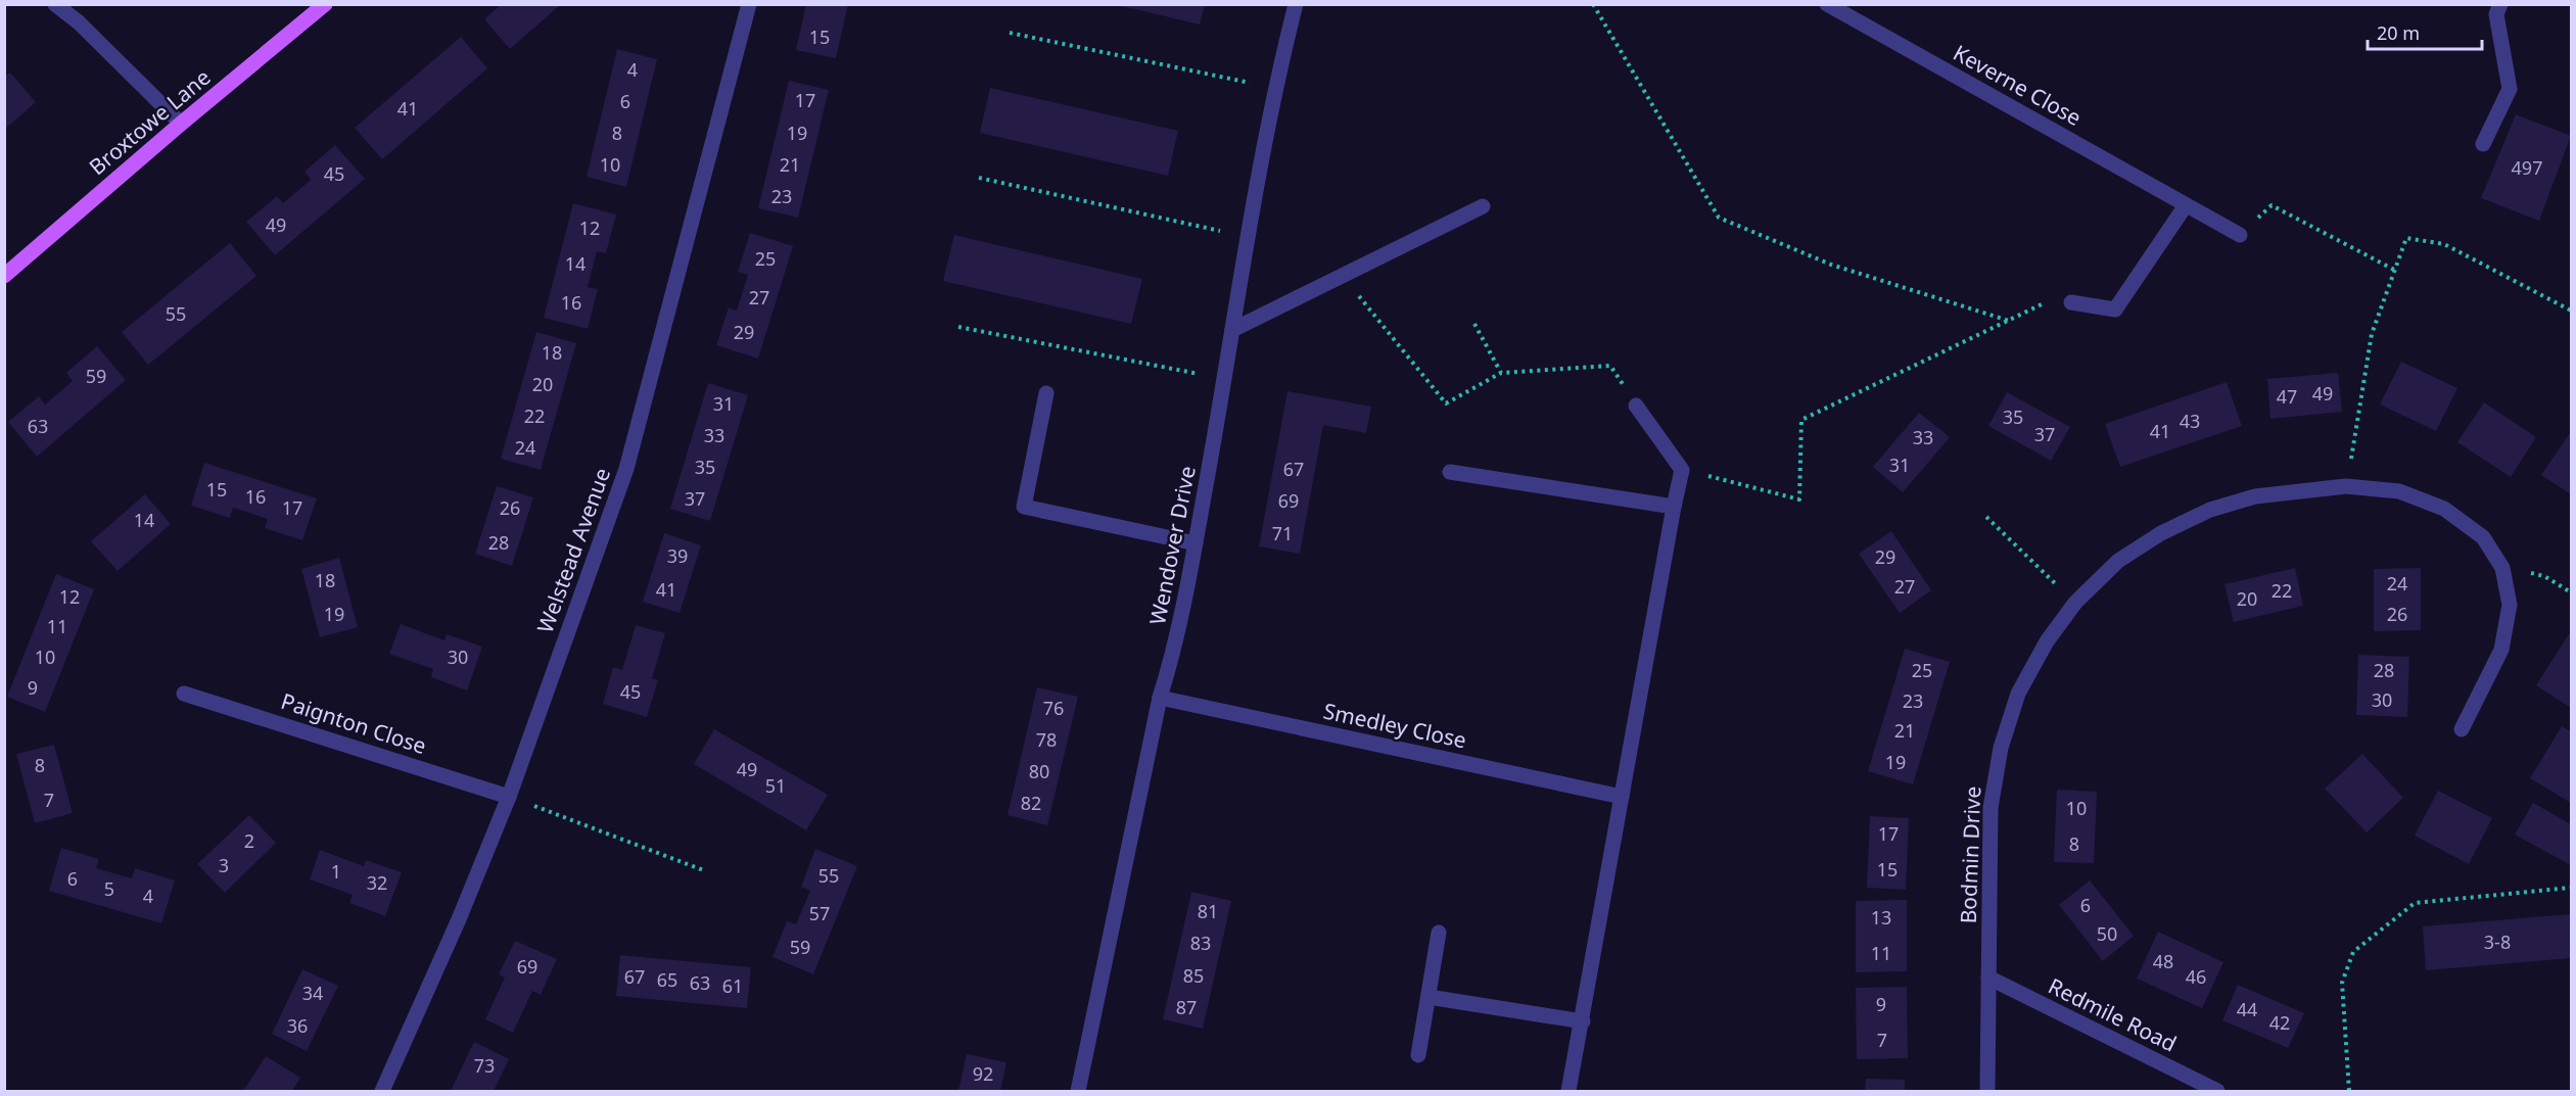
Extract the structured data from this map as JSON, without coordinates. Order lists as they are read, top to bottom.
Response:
{
  "streets": {
    "main road": ["Broxtowe Lane"],
    "street": [
      "Keverne Close",
      "Wendover Drive",
      "Welstead Avenue",
      "Paignton Close",
      "Smedley Close",
      "Bodmin Drive",
      "Redmile Road"
    ]
  },
  "crossings": [
    ["Wendover Drive", "Smedley Close"],
    ["Welstead Avenue", "Paignton Close"],
    ["Bodmin Drive", "Redmile Road"]
  ],
  "house_numbers": [
    "15",
    "4",
    "17",
    "6",
    "41",
    "8",
    "19",
    "10",
    "21",
    "497",
    "45",
    "23",
    "49",
    "12",
    "25",
    "14",
    "27",
    "16",
    "55",
    "29",
    "18",
    "59",
    "20",
    "49",
    "47",
    "31",
    "22",
    "35",
    "43",
    "63",
    "41",
    "37",
    "33",
    "33",
    "24",
    "31",
    "35",
    "67",
    "15",
    "16",
    "37",
    "69",
    "17",
    "26",
    "14",
    "71",
    "28",
    "39",
    "29",
    "18",
    "24",
    "27",
    "41",
    "22",
    "12",
    "20",
    "19",
    "26",
    "11",
    "10",
    "30",
    "25",
    "28",
    "9",
    "45",
    "30",
    "23",
    "76",
    "21",
    "78",
    "19",
    "8",
    "49",
    "80",
    "51",
    "7",
    "82",
    "10",
    "17",
    "2",
    "8",
    "3",
    "15",
    "1",
    "55",
    "6",
    "32",
    "5",
    "4",
    "6",
    "81",
    "57",
    "13",
    "50",
    "3-8",
    "83",
    "59",
    "11",
    "48",
    "69",
    "85",
    "67",
    "46",
    "65",
    "63",
    "61",
    "34",
    "9",
    "87",
    "44",
    "42",
    "36",
    "7",
    "73",
    "92"
  ],
  "scale_bar": "20 m"
}
